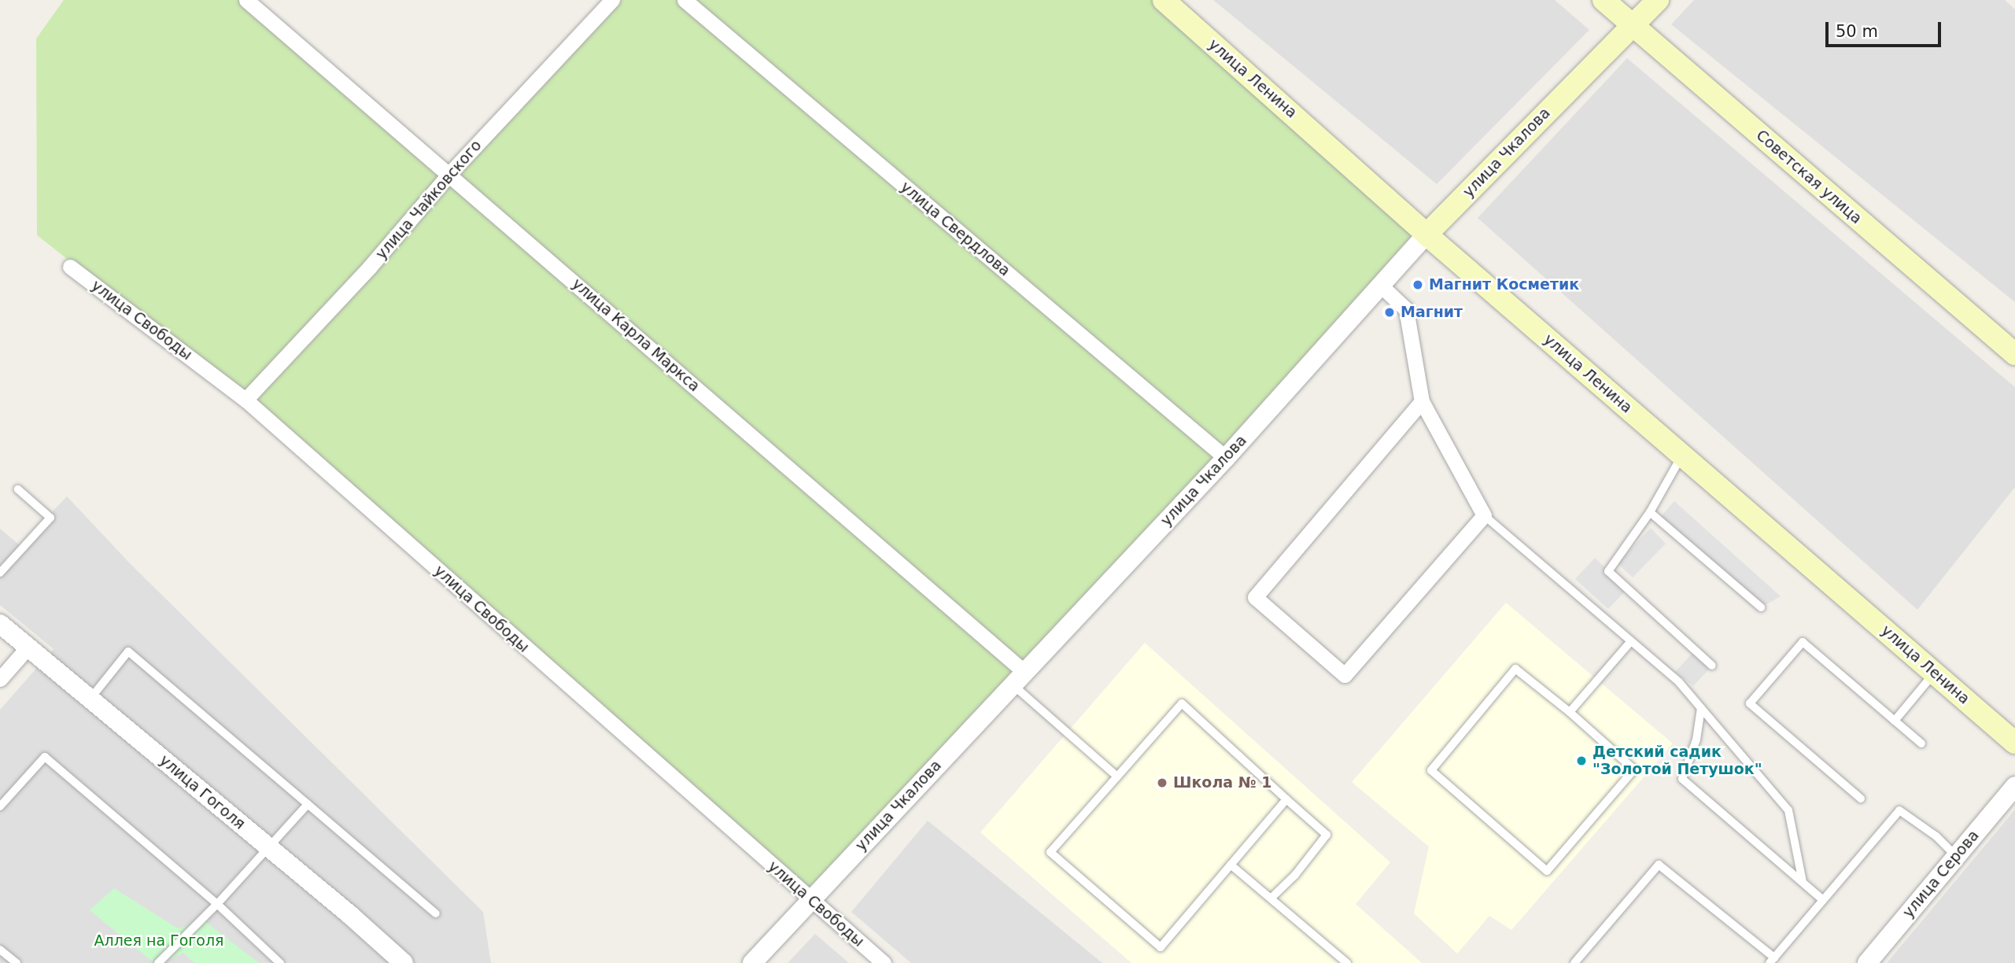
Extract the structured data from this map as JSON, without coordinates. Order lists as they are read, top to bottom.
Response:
{
  "streets": {
    "main road": ["улица Ленина", "улица Чкалова", "Советская улица"],
    "street": [
      "улица Чайковского",
      "улица Свердлова",
      "улица Свободы",
      "улица Карла Маркса",
      "улица Гоголя",
      "улица Серова"
    ]
  },
  "crossings": [
    ["улица Ленина", "улица Чкалова"],
    ["улица Чкалова", "Советская улица"],
    ["улица Чкалова", "улица Свердлова"],
    ["улица Чкалова", "улица Свободы"],
    ["улица Чкалова", "улица Карла Маркса"],
    ["улица Чайковского", "улица Свободы"],
    ["улица Чайковского", "улица Карла Маркса"]
  ],
  "parks": ["Аллея на Гоголя"],
  "places": [
    "Магнит Косметик",
    "Магнит",
    "Детский садик \"Золотой Петушок\"",
    "Школа № 1"
  ],
  "scale_bar": "50 m"
}
